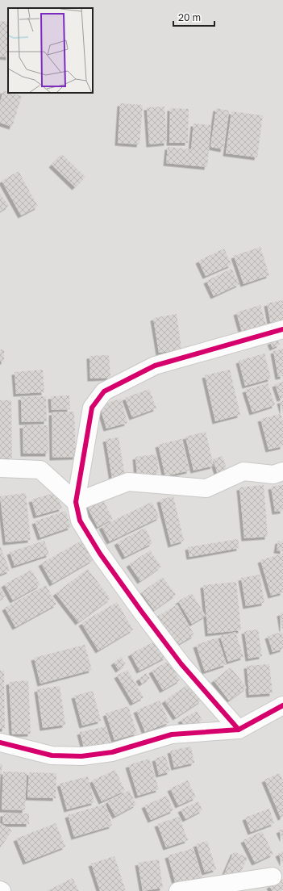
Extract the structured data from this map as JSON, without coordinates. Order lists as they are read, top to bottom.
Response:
{
  "scale_bar": "20 m"
}
